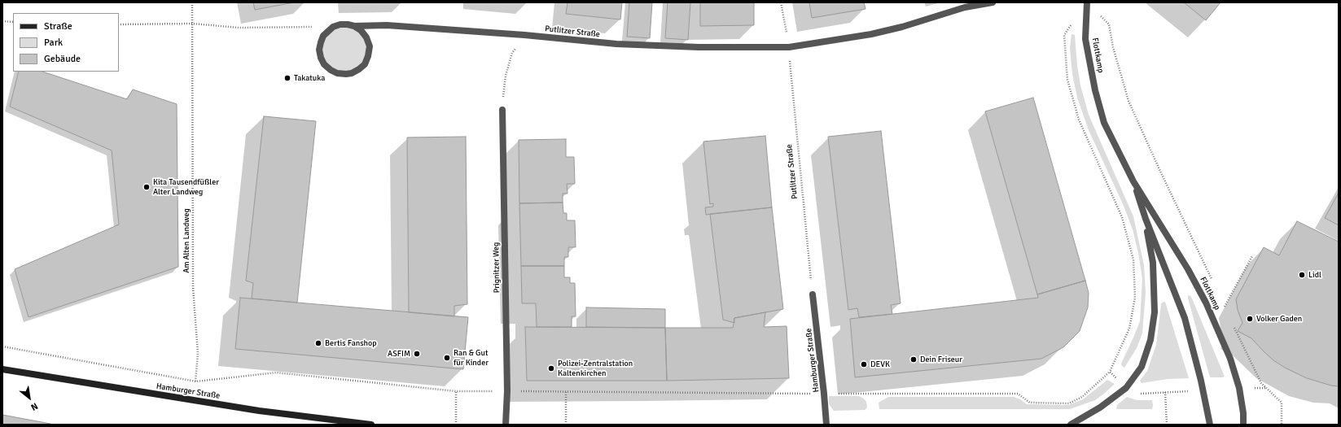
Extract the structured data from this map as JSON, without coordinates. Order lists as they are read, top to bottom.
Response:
{
  "streets": {
    "main road": ["Hamburger Straße"],
    "street": ["Putlitzer Straße", "Flottkamp", "Prignitzer Weg"],
    "path": ["Am Alten Landweg"]
  },
  "crossings": [
    ["Putlitzer Straße", "Hamburger Straße"],
    ["Am Alten Landweg", "Hamburger Straße"]
  ],
  "places": [
    "Takatuka",
    "Kita Tausendfüßler Alter Landweg",
    "Lidl",
    "Volker Gaden",
    "Bertis Fanshop",
    "ASFIM",
    "Ran & Gut für Kinder",
    "Dein Friseur",
    "DEVK",
    "Polizei-Zentralstation Kaltenkirchen"
  ],
  "legend": ["Straße", "Park", "Gebäude"],
  "north": "bottom right"
}
